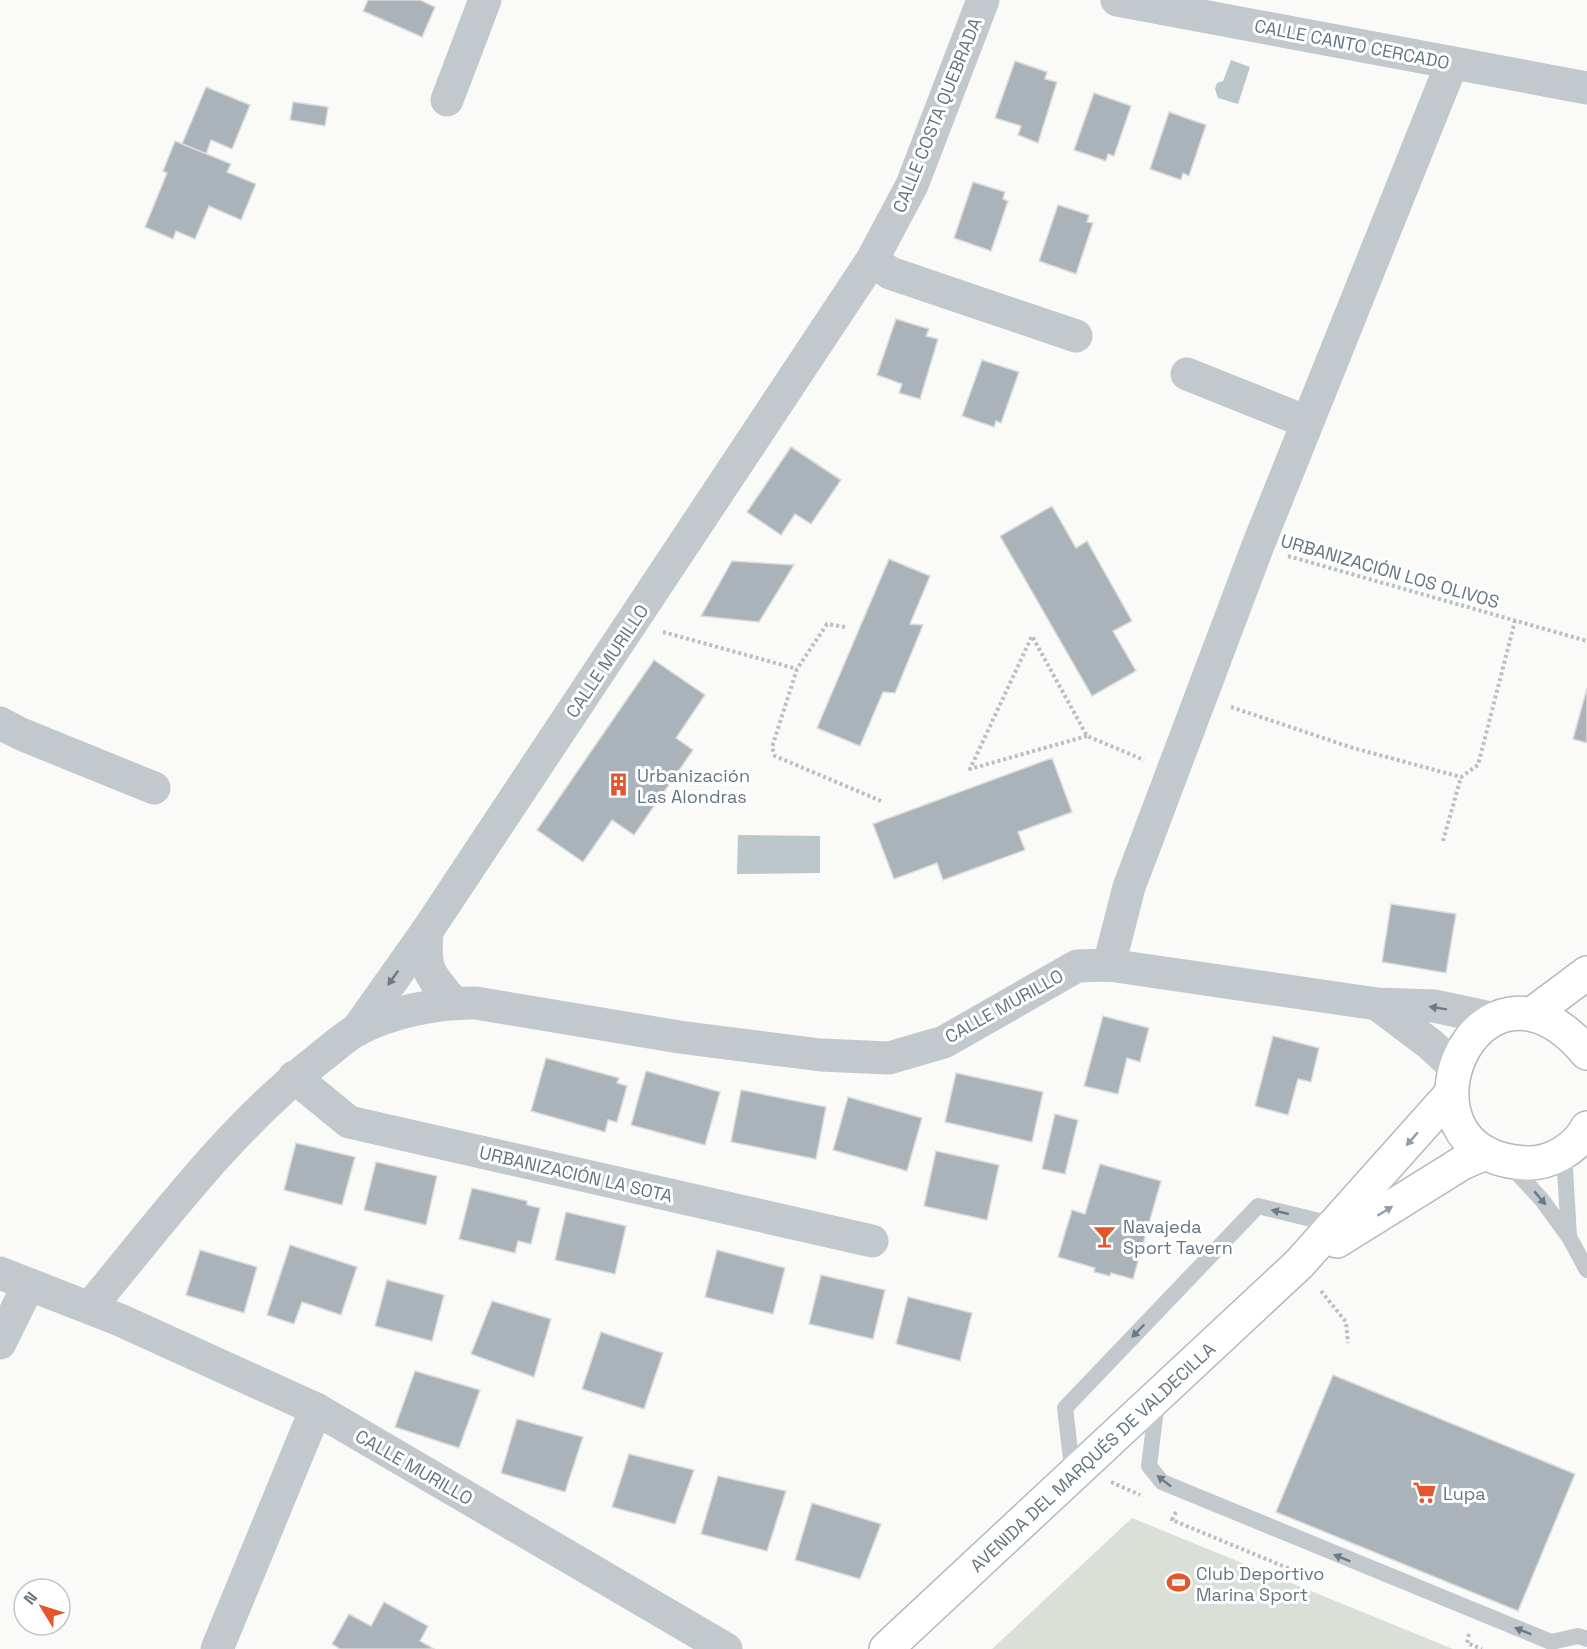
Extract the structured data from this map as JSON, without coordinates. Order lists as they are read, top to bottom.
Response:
{
  "streets": {
    "main road": ["AVENIDA DEL MARQUÉS DE VALDECILLA"],
    "street": [
      "CALLE CANTO CERCADO",
      "CALLE COSTA QUEBRADA",
      "CALLE MURILLO",
      "URBANIZACIÓN LA SOTA"
    ],
    "path": ["URBANIZACIÓN LOS OLIVOS"]
  },
  "crossings": [
    ["CALLE COSTA QUEBRADA", "CALLE MURILLO"],
    ["CALLE MURILLO", "URBANIZACIÓN LA SOTA"],
    ["CALLE MURILLO", "AVENIDA DEL MARQUÉS DE VALDECILLA"]
  ],
  "places": {
    "building": ["Urbanización Las Alondras"],
    "bar": ["Navajeda Sport Tavern"],
    "supermarket": ["Lupa"],
    "sports": ["Club Deportivo Marina Sport"]
  },
  "north": "top left"
}
